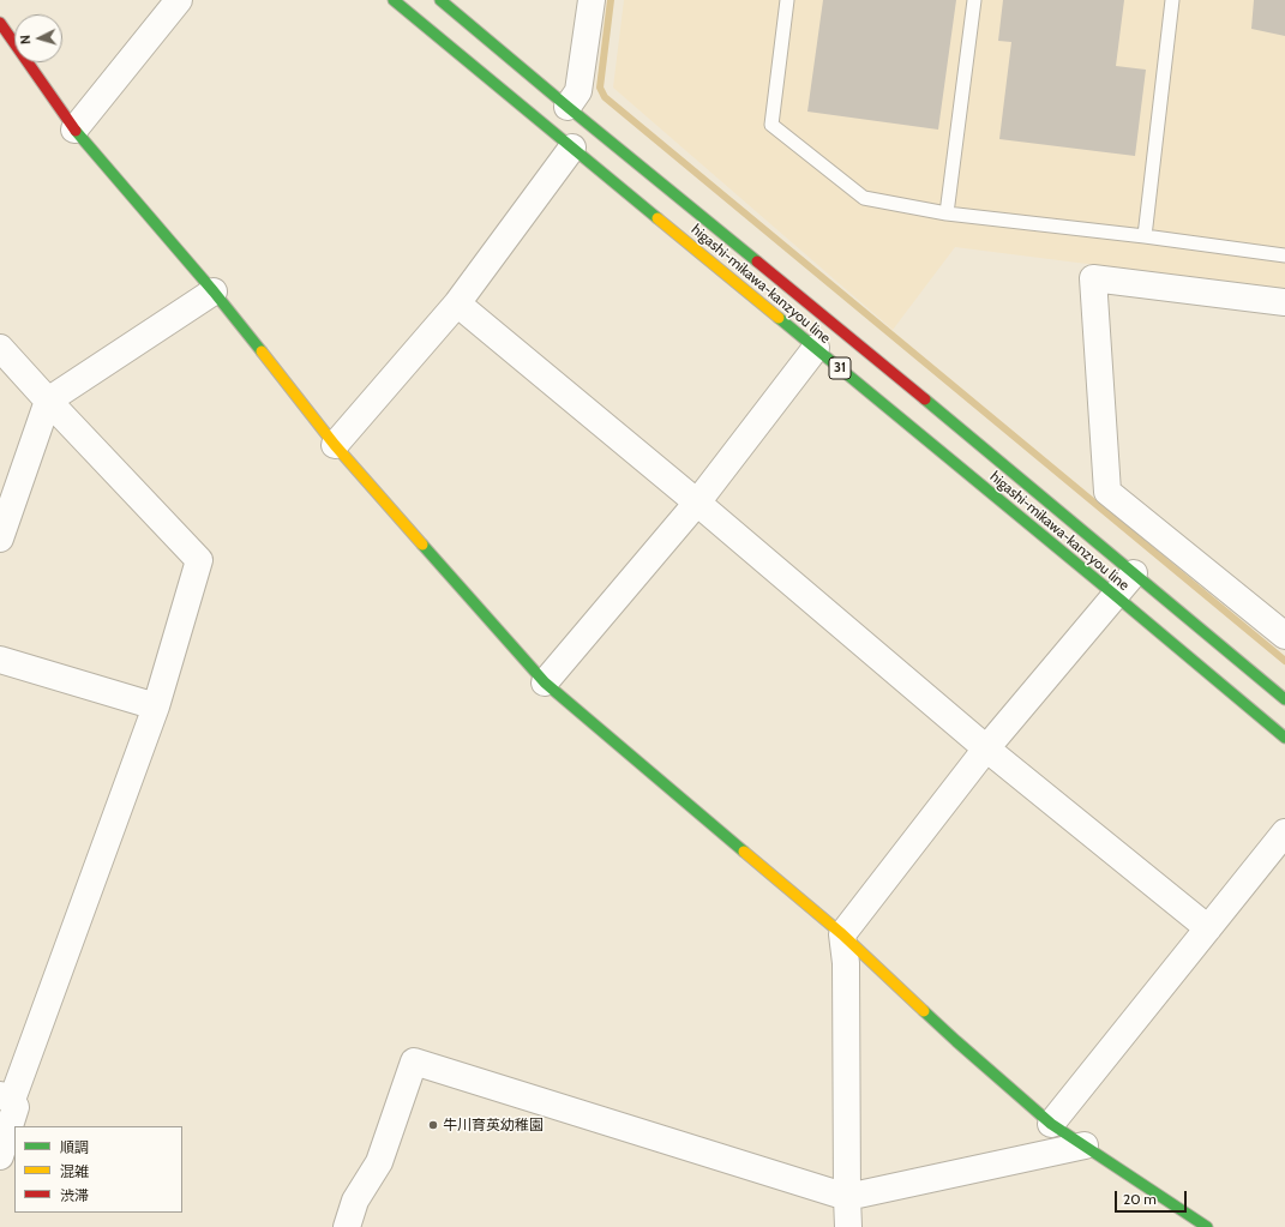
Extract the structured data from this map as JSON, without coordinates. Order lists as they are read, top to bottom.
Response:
{
  "streets": {
    "main road": ["higashi-mikawa-kanzyou line", "31"]
  },
  "places": ["牛川育英幼稚園"],
  "legend": ["順調", "混雑", "渋滞"],
  "scale_bar": "20 m",
  "north": "left"
}
